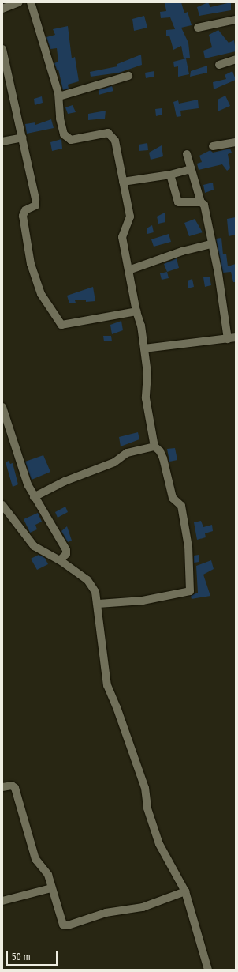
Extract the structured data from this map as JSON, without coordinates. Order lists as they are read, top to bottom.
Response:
{
  "scale_bar": "50 m"
}
